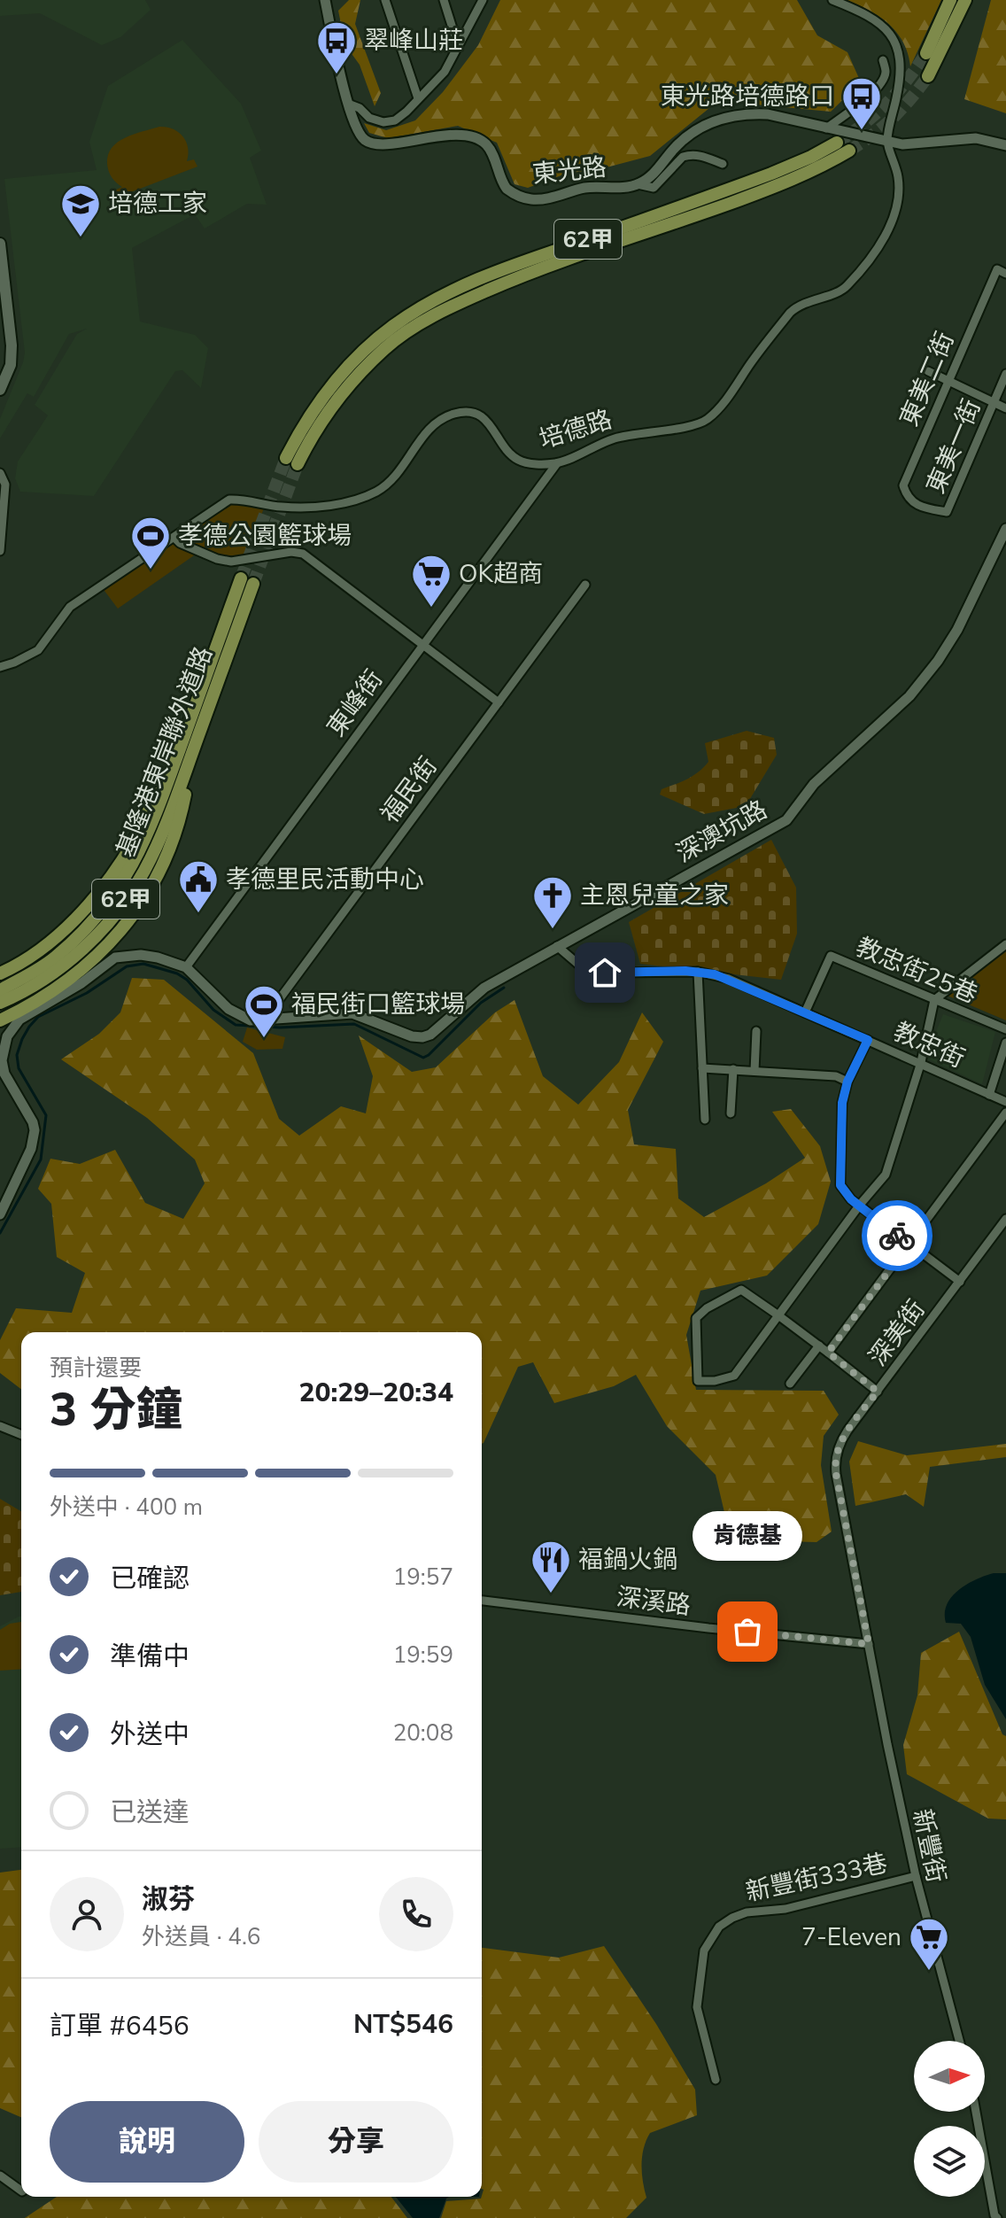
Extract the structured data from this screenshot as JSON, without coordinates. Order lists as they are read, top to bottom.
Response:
{
  "streets": {
    "highway": ["62甲", "基隆港東岸聯外道路"],
    "street": [
      "東光路",
      "東美二街",
      "培德路",
      "東美一街",
      "東峰街",
      "福民街",
      "深澳坑路",
      "教忠街25巷",
      "教忠街",
      "深美街",
      "深溪路",
      "新豐街",
      "新豐街333巷"
    ]
  },
  "crossings": [
    ["東光路", "培德路"],
    ["東美二街", "東美一街"],
    ["培德路", "東峰街"],
    ["東峰街", "深澳坑路"],
    ["福民街", "深澳坑路"],
    ["深澳坑路", "教忠街"],
    ["教忠街25巷", "教忠街"],
    ["深美街", "深溪路"],
    ["深美街", "新豐街"],
    ["深溪路", "新豐街"],
    ["新豐街", "新豐街333巷"]
  ],
  "places": {
    "bus stop": ["翠峰山莊", "東光路培德路口"],
    "school or university": ["培德工家"],
    "sports": ["孝德公園籃球場", "福民街口籃球場"],
    "supermarket": ["OK超商", "7-Eleven"],
    "public building": ["孝德里民活動中心"],
    "church": ["主恩兒童之家"],
    "restaurant": ["褔鍋火鍋"],
    "other": ["肯德基"]
  },
  "north": "right",
  "page": {
    "heading": ["3 分鐘", "預計還要", "20:29–20:34"],
    "panel": [
      "淑芬",
      "外送員 · 4.6",
      "訂單 #6456",
      "NT$546"
    ],
    "bar": "外送中 · 400 m",
    "bubble": "肯德基",
    "list": [
      ["已確認", "19:57"],
      ["準備中", "19:59"],
      ["外送中", "20:08"],
      "已送達"
    ],
    "buttons": ["說明", "分享"]
  }
}
